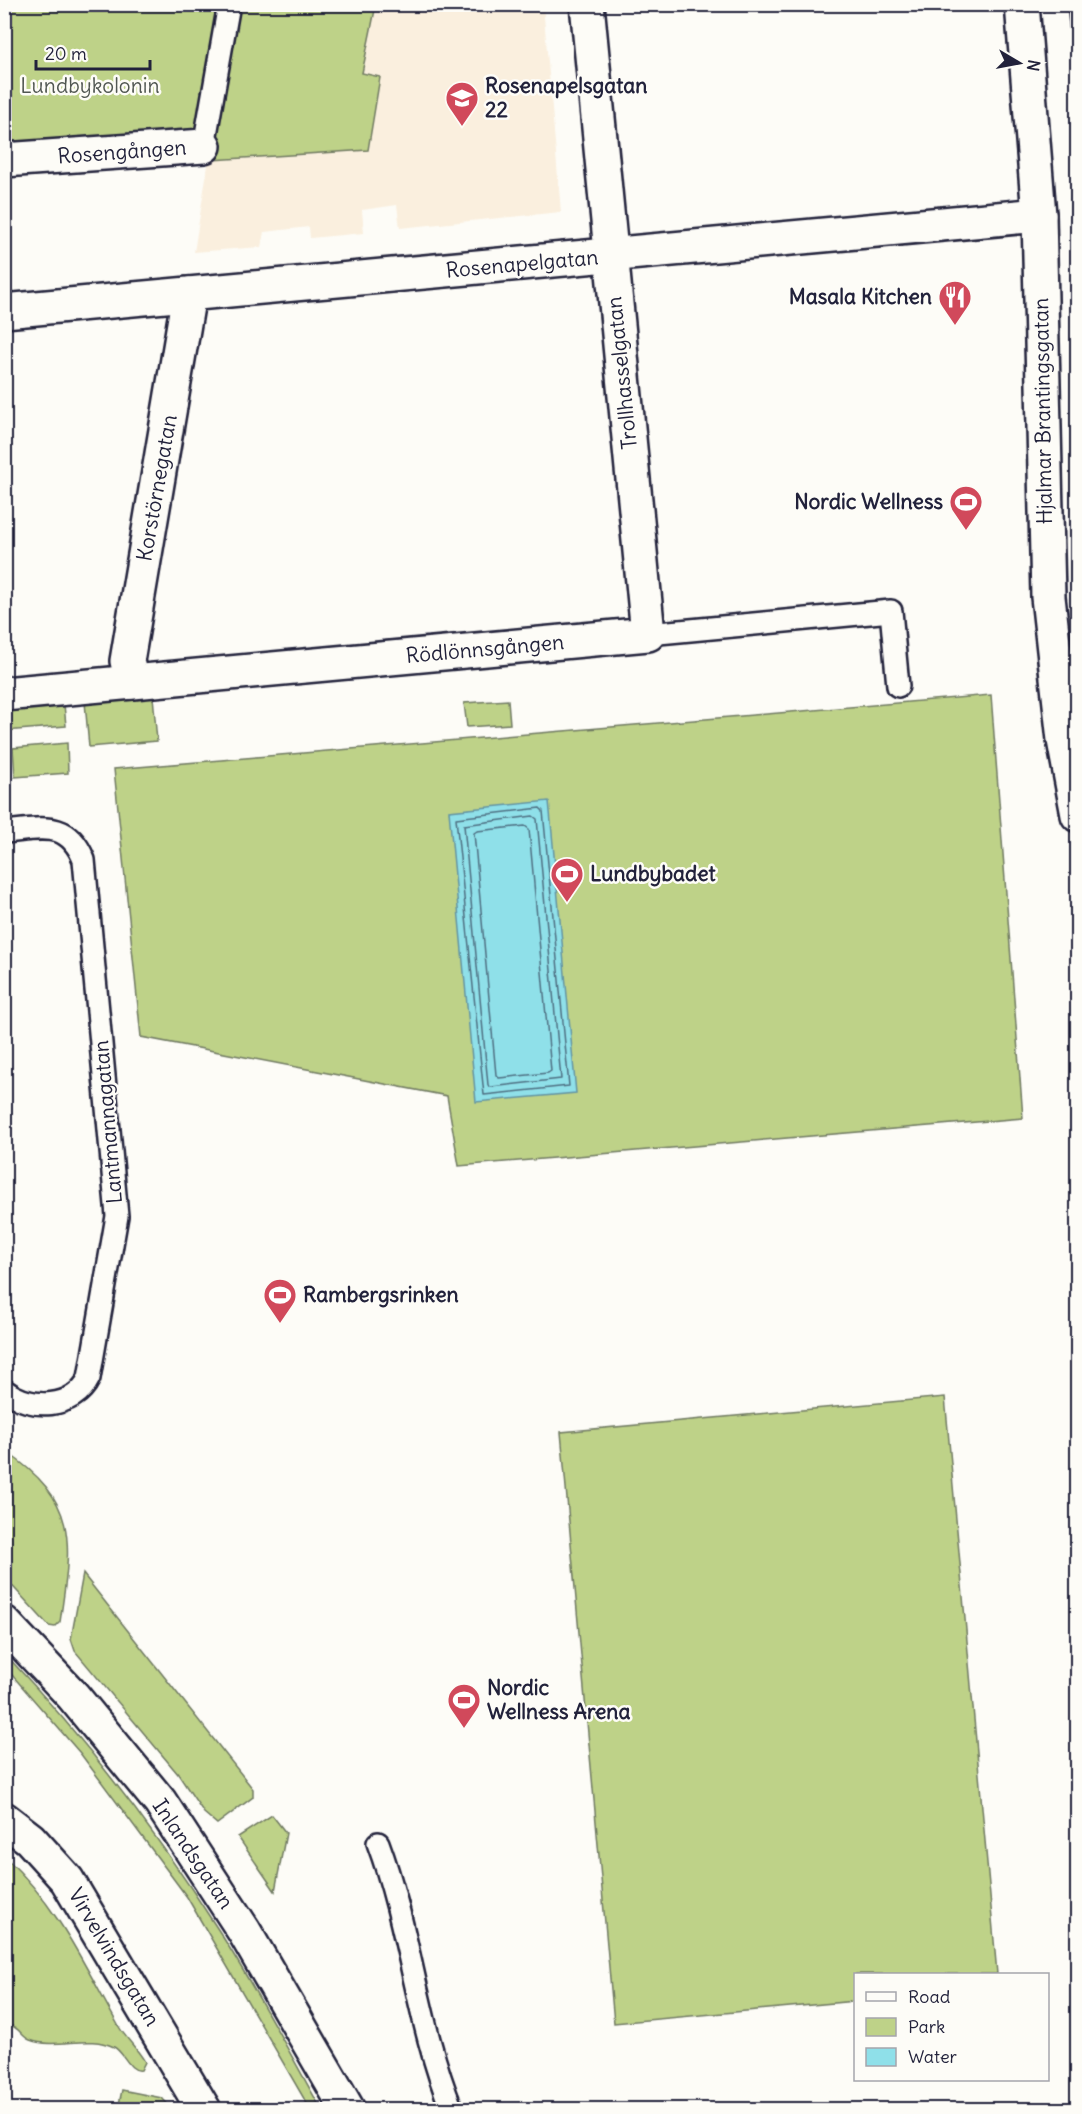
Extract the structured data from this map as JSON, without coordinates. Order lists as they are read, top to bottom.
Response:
{
  "streets": {
    "street": [
      "Rosengången",
      "Rosenapelgatan",
      "Trollhasselgatan",
      "Hjalmar Brantingsgatan",
      "Korstörnegatan",
      "Rödlönnsgången",
      "Inlandsgatan",
      "Virvelvindsgatan"
    ],
    "lane": ["Lantmannagatan"]
  },
  "crossings": [
    ["Rosenapelgatan", "Trollhasselgatan"],
    ["Rosenapelgatan", "Hjalmar Brantingsgatan"],
    ["Rosenapelgatan", "Korstörnegatan"],
    ["Trollhasselgatan", "Rödlönnsgången"],
    ["Korstörnegatan", "Rödlönnsgången"]
  ],
  "parks": ["Lundbykolonin"],
  "places": {
    "school or university": ["Rosenapelsgatan 22"],
    "restaurant": ["Masala Kitchen"],
    "sports": [
      "Nordic Wellness",
      "Lundbybadet",
      "Rambergsrinken",
      "Nordic Wellness Arena"
    ]
  },
  "legend": ["Road", "Park", "Water"],
  "scale_bar": "20 m",
  "north": "right"
}
